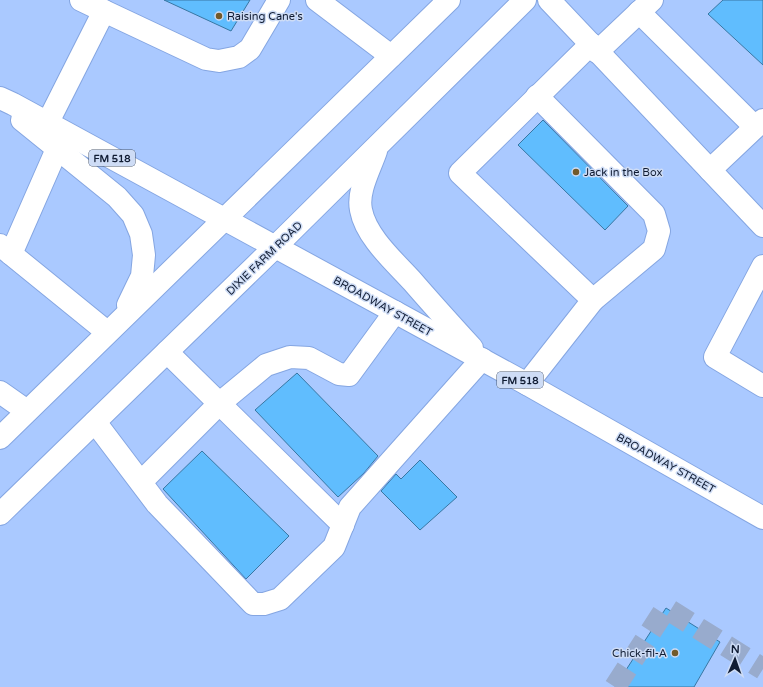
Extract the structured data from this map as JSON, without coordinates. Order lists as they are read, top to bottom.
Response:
{
  "streets": {
    "main road": ["FM 518", "DIXIE FARM ROAD", "BROADWAY STREET"]
  },
  "crossings": [
    ["DIXIE FARM ROAD", "BROADWAY STREET"]
  ],
  "places": ["Raising Cane's", "Jack in the Box", "Chick-fil-A"],
  "north": "top"
}
